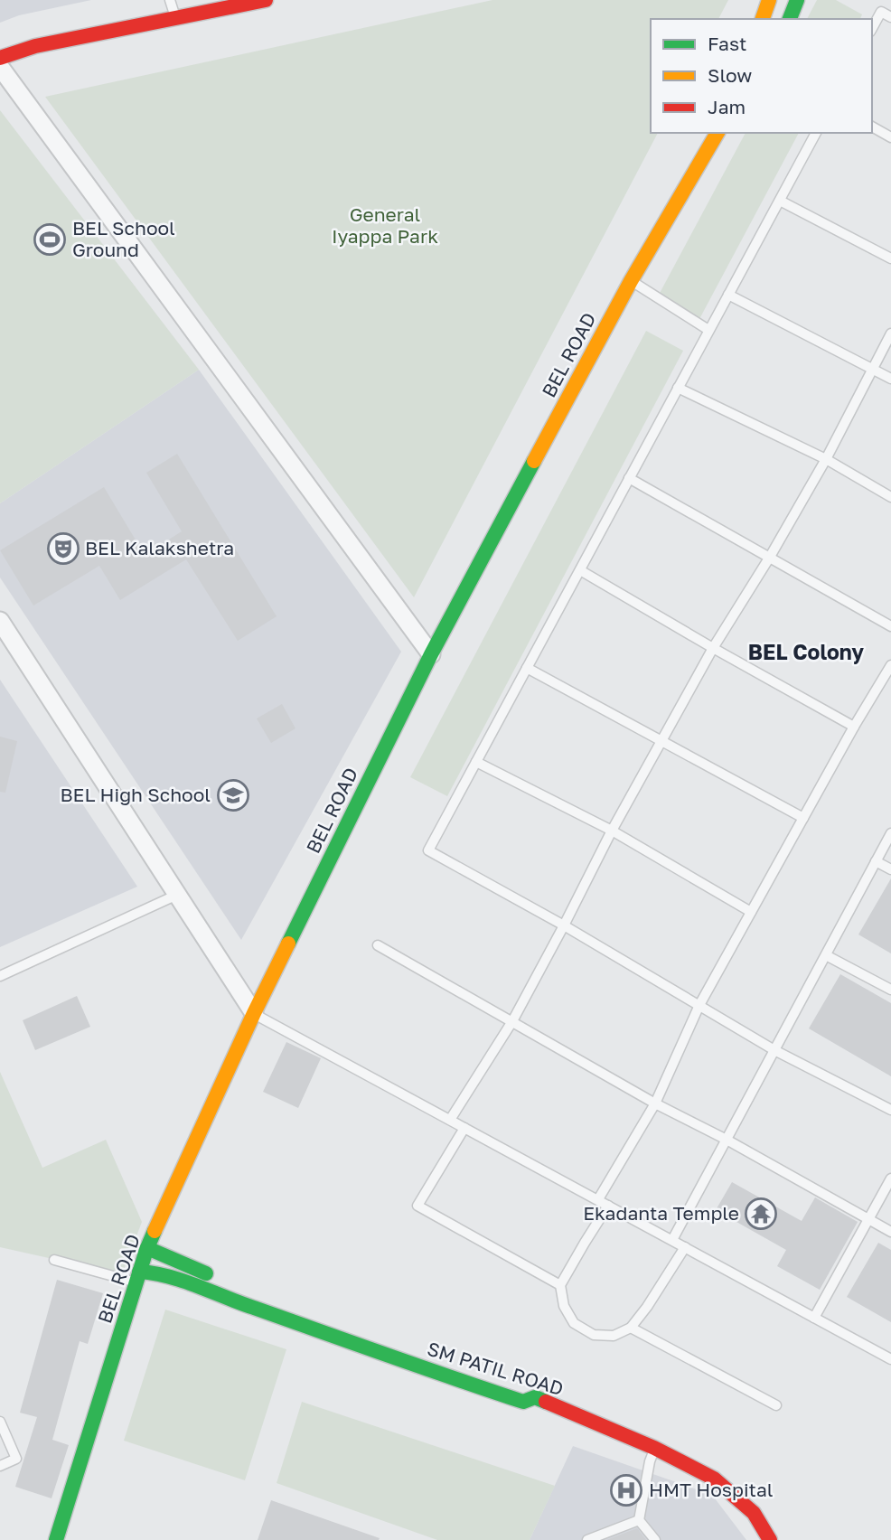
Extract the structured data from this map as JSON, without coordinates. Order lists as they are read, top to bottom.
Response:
{
  "streets": {
    "main road": ["BEL ROAD", "SM PATIL ROAD"]
  },
  "crossings": [
    ["BEL ROAD", "SM PATIL ROAD"]
  ],
  "districts": ["BEL Colony"],
  "parks": ["General Iyappa Park"],
  "places": {
    "sports": ["BEL School Ground"],
    "theatre": ["BEL Kalakshetra"],
    "school or university": ["BEL High School"],
    "temple": ["Ekadanta Temple"],
    "hospital": ["HMT Hospital"]
  },
  "legend": ["Fast", "Slow", "Jam"]
}
